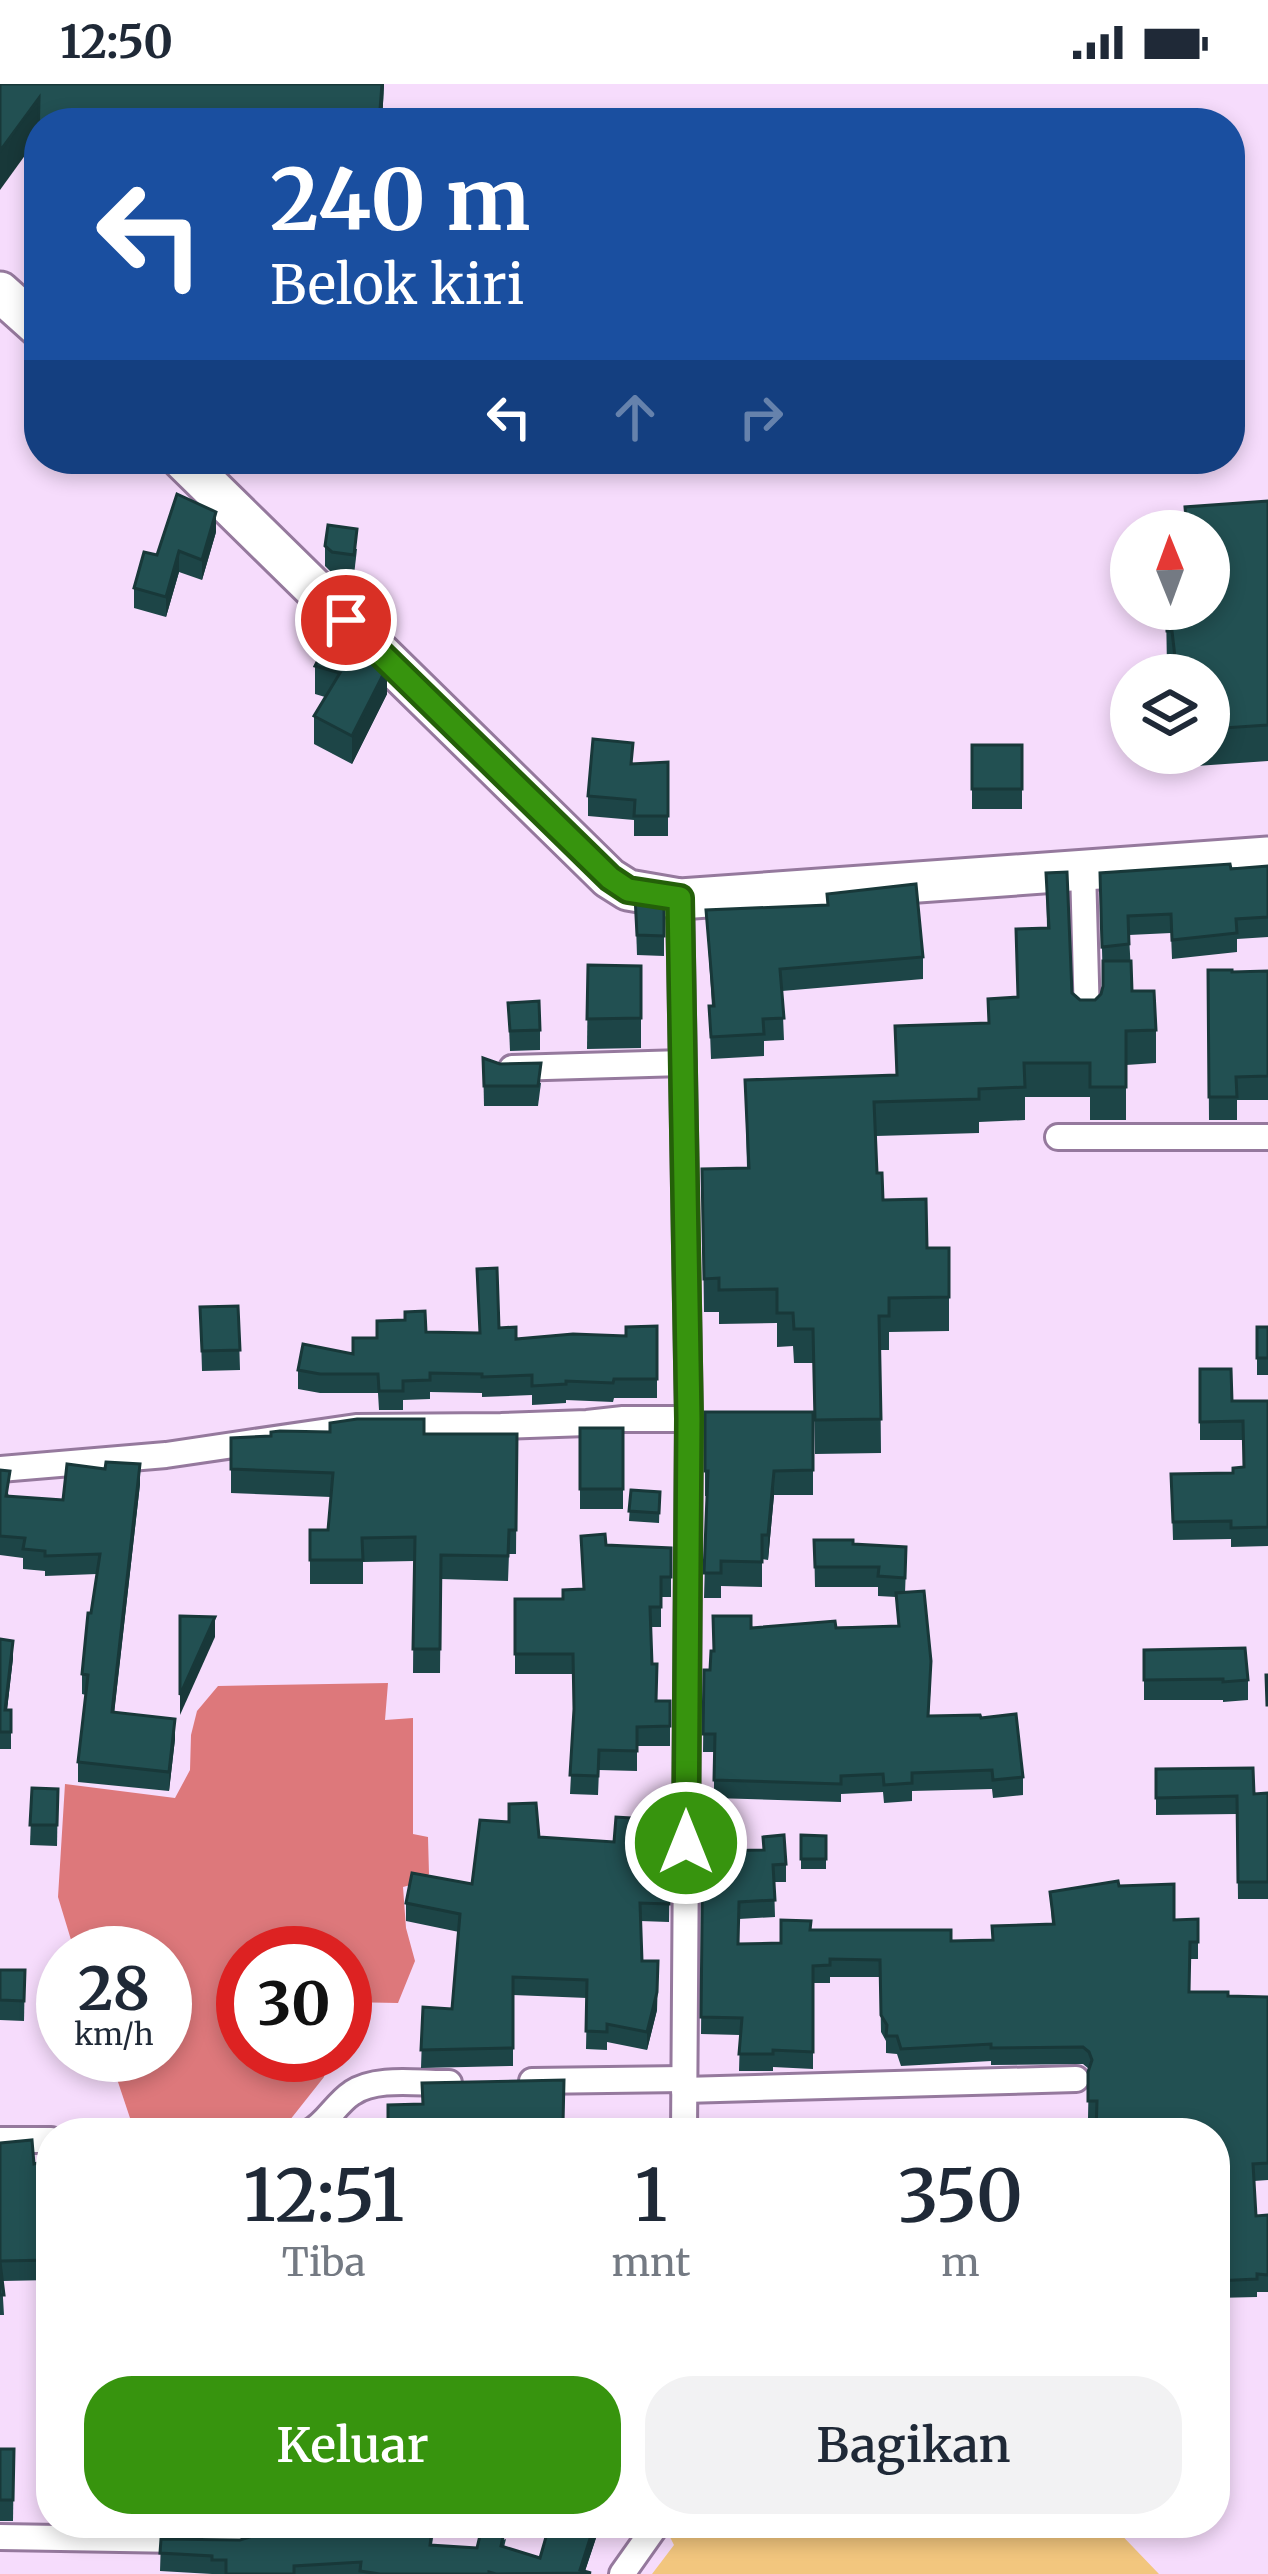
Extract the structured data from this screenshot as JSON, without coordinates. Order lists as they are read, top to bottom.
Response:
{
  "north": "top",
  "page": {
    "status": "12:50",
    "turn": ["240 m", "Belok kiri"],
    "speed": "28 km/h",
    "limit": "30",
    "eta": [
      "12:51",
      "Tiba",
      "1",
      "mnt",
      "350",
      "m"
    ],
    "buttons": ["Keluar", "Bagikan"]
  }
}
